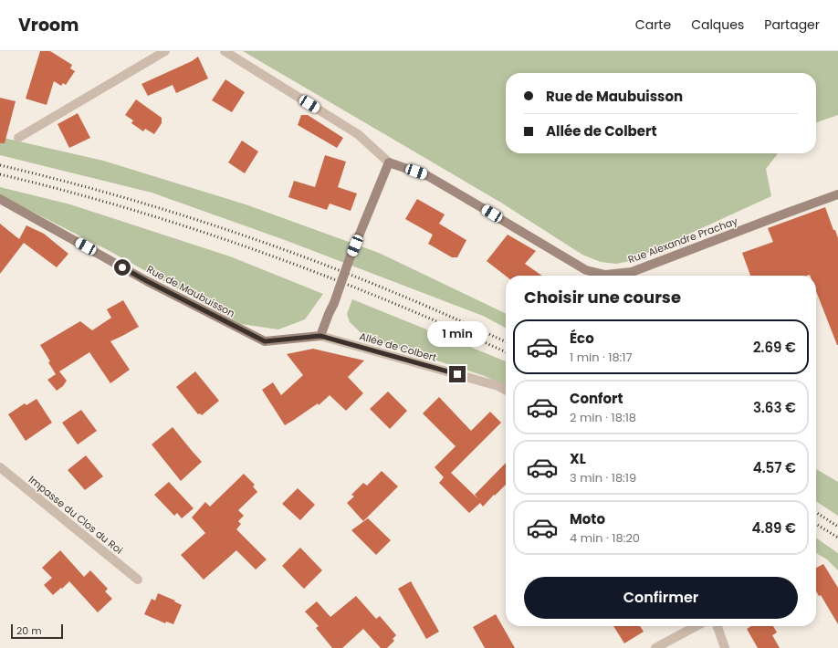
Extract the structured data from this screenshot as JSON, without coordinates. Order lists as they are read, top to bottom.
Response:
{
  "streets": {
    "street": [
      "Rue Alexandre Prachay",
      "Rue de Maubuisson",
      "Allée de Colbert",
      "Impasse du Clos du Roi"
    ]
  },
  "crossings": [
    ["Rue de Maubuisson", "Allée de Colbert"]
  ],
  "scale_bar": "20 m",
  "page": {
    "header": "Vroom",
    "nav": ["Carte", "Calques", "Partager"],
    "banner": ["Rue de Maubuisson", "Allée de Colbert"],
    "heading": "Choisir une course",
    "list": [
      {
        "name": "Éco",
        "note": "1 min · 18:17",
        "value": "2.69 €"
      },
      {
        "name": "Confort",
        "note": "2 min · 18:18",
        "value": "3.63 €"
      },
      {
        "name": "XL",
        "note": "3 min · 18:19",
        "value": "4.57 €"
      },
      {
        "name": "Moto",
        "note": "4 min · 18:20",
        "value": "4.89 €"
      }
    ],
    "bubble": "1 min",
    "buttons": "Confirmer",
    "scale": "20 m"
  }
}
